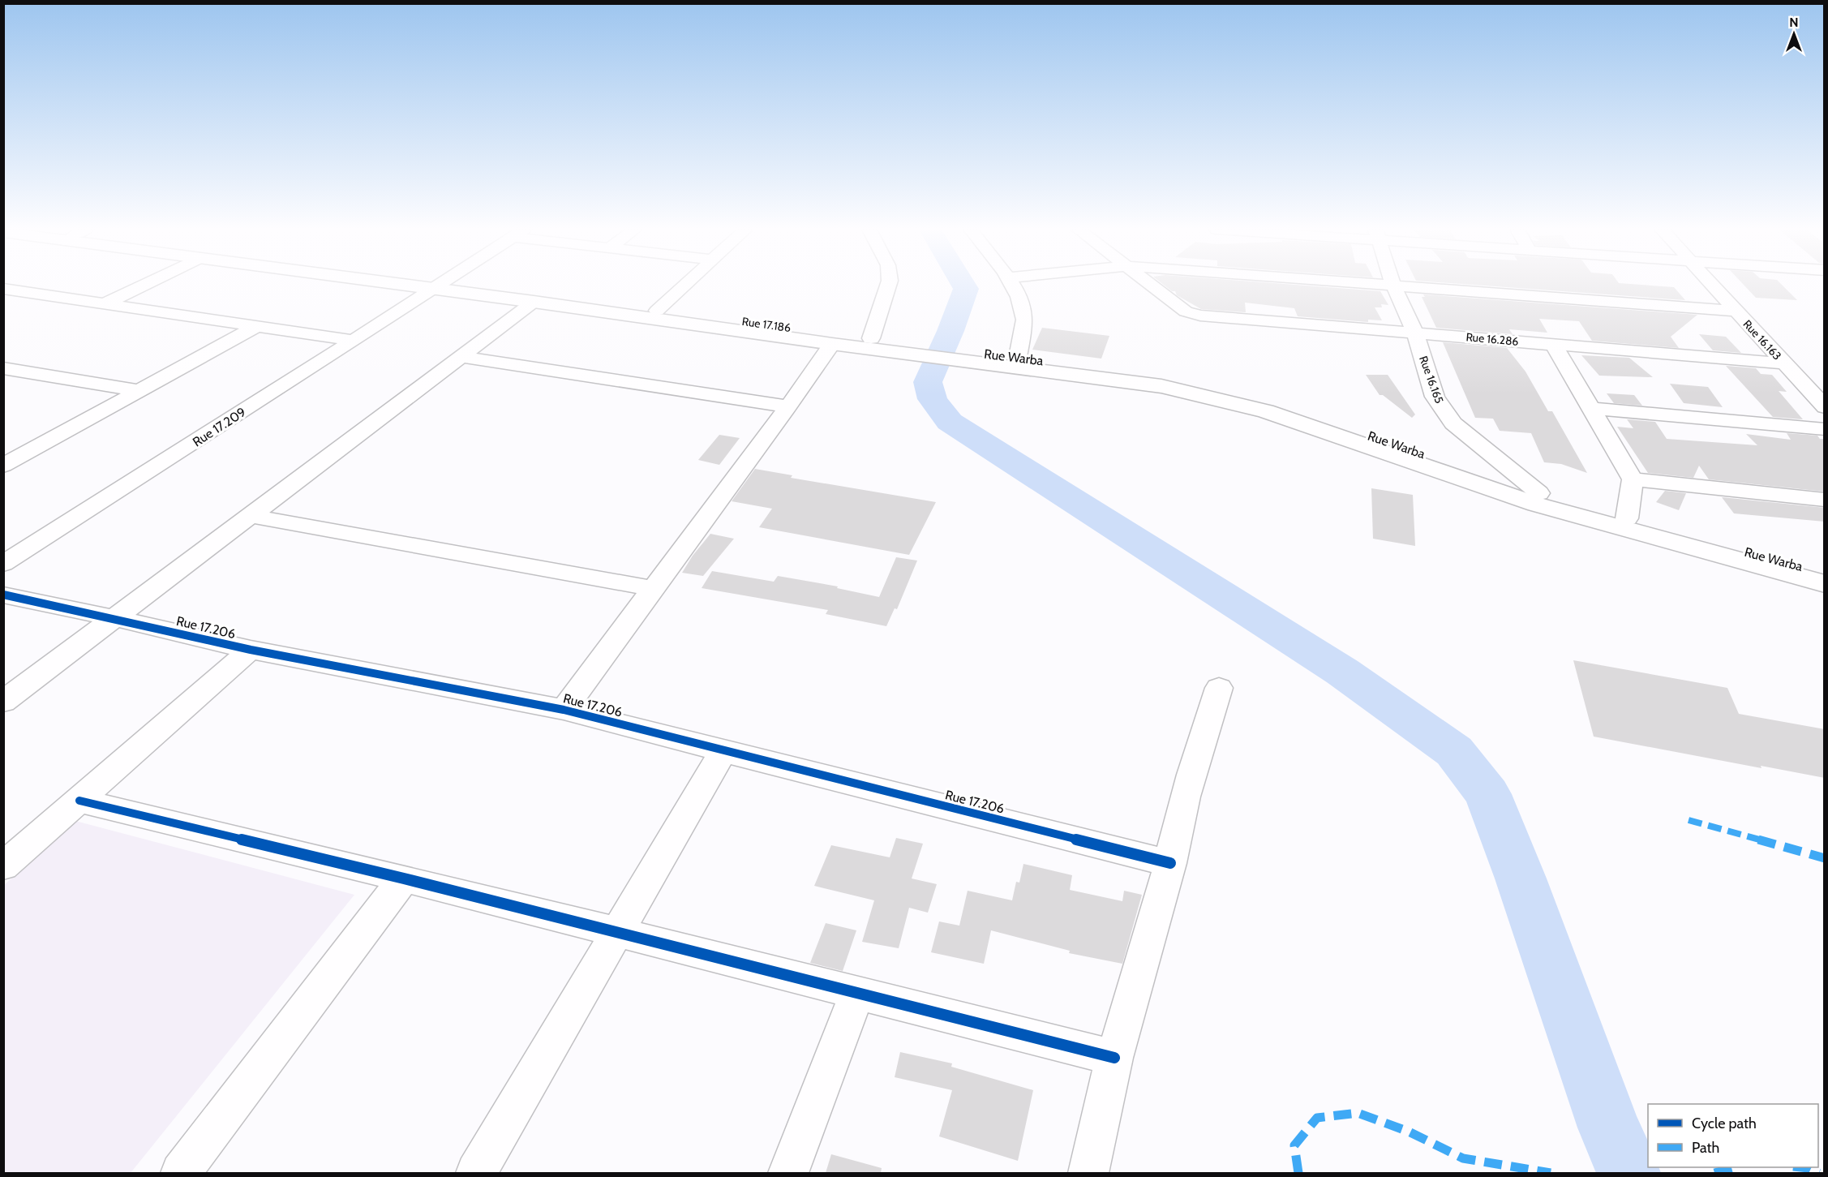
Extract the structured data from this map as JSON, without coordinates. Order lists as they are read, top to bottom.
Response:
{
  "streets": {
    "main road": ["Rue 17.186", "Rue Warba"],
    "street": [
      "Rue 16.286",
      "Rue 16.163",
      "Rue 16.165",
      "Rue 17.209",
      "Rue 17.206"
    ]
  },
  "crossings": [
    ["Rue 17.186", "Rue 17.209"],
    ["Rue 16.286", "Rue 16.163"],
    ["Rue 16.286", "Rue 16.165"],
    ["Rue Warba", "Rue 16.165"]
  ],
  "legend": ["Cycle path", "Path"],
  "north": "top"
}
